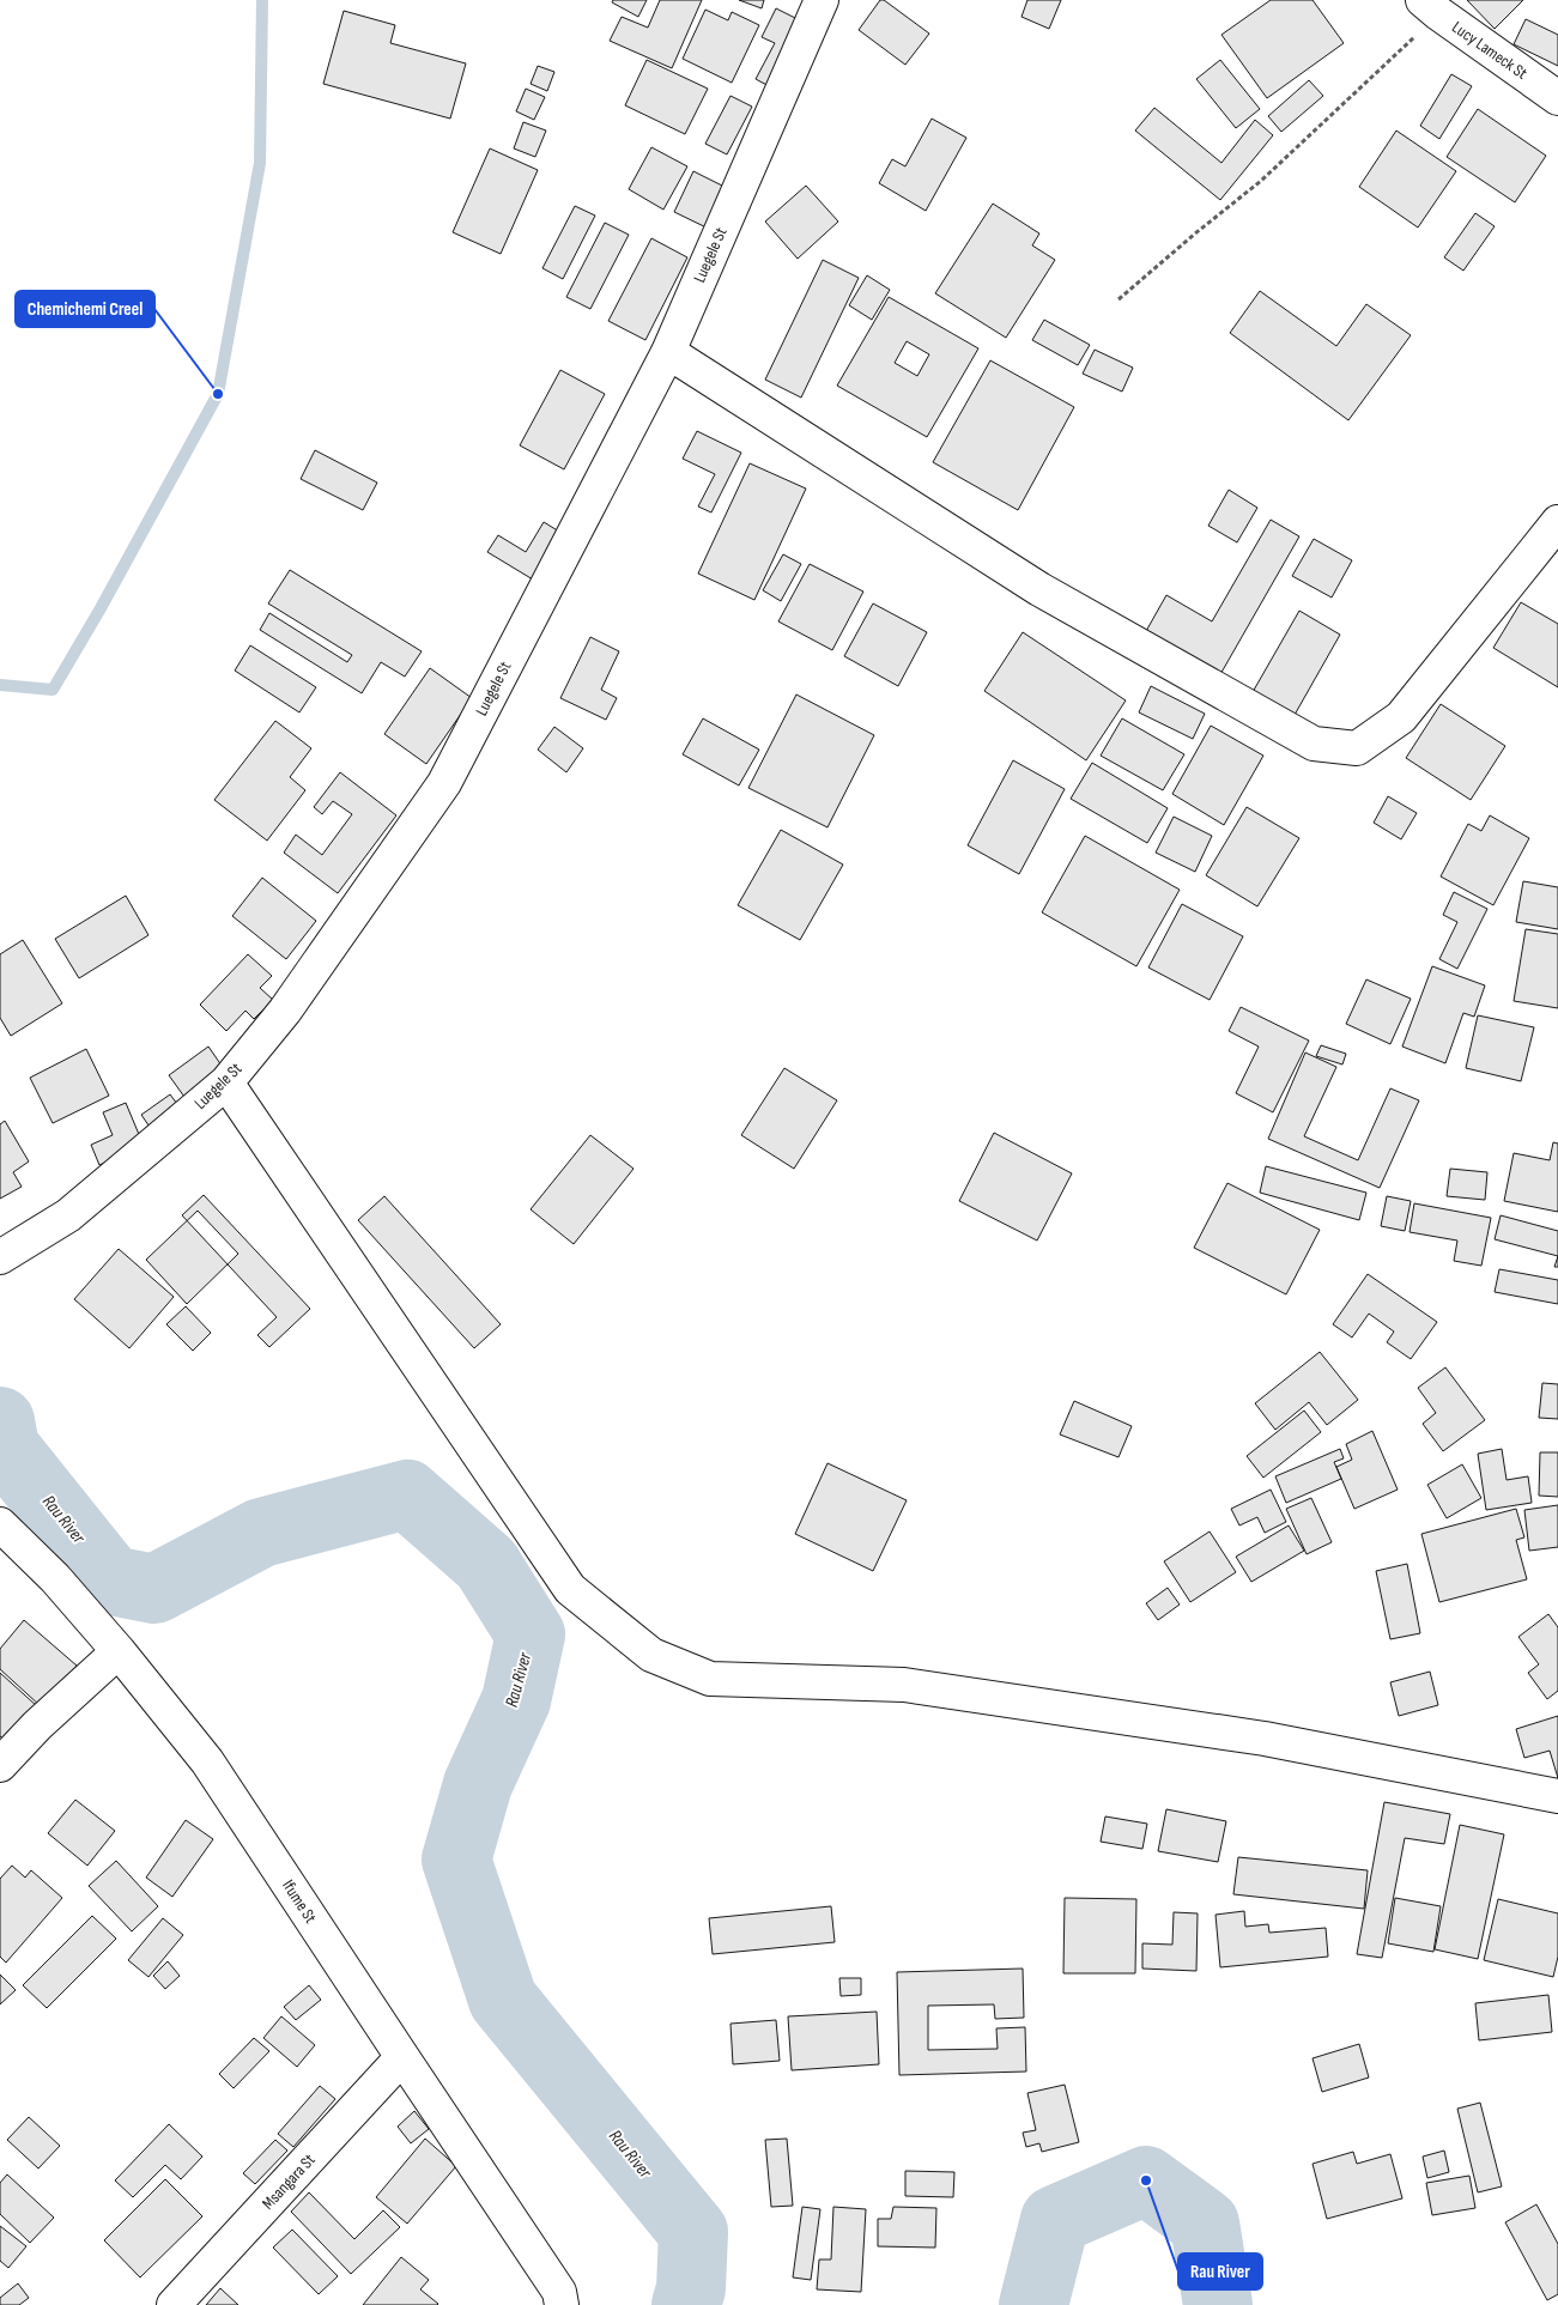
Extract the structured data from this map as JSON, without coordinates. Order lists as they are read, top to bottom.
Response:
{
  "streets": {
    "street": [
      "Lucy Lameck St",
      "Luegele St",
      "Ifume St",
      "Msangara St"
    ]
  },
  "crossings": [
    ["Ifume St", "Msangara St"]
  ],
  "water": ["Rau River"],
  "places": ["Chemichemi Creel", "Rau River"]
}
